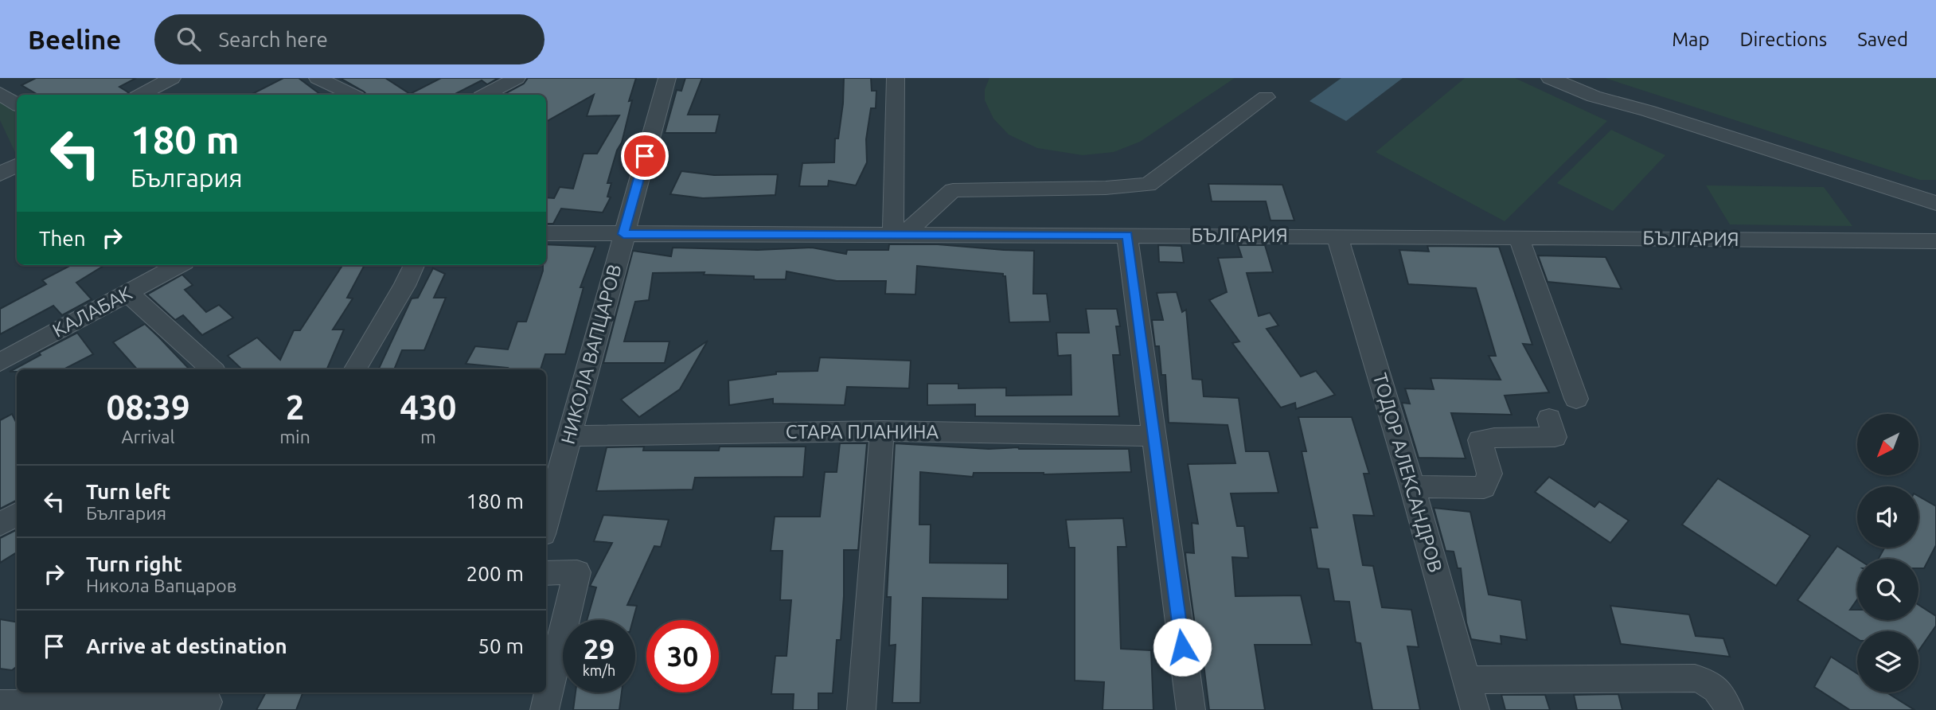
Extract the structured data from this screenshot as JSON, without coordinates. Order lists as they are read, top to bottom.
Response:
{
  "streets": {
    "street": [
      "БЪЛГАРИЯ",
      "КАЛАБАК",
      "НИКОЛА ВАПЦАРОВ",
      "СТАРА ПЛАНИНА",
      "ТОДОР АЛЕКСАНДРОВ"
    ]
  },
  "crossings": [
    ["БЪЛГАРИЯ", "НИКОЛА ВАПЦАРОВ"],
    ["БЪЛГАРИЯ", "ТОДОР АЛЕКСАНДРОВ"],
    ["НИКОЛА ВАПЦАРОВ", "СТАРА ПЛАНИНА"]
  ],
  "north": "bottom left",
  "page": {
    "header": "Beeline",
    "search": "Search here",
    "nav": ["Map", "Directions", "Saved"],
    "turn": ["180 m", "България"],
    "then": "Then",
    "eta": [
      "08:39",
      "Arrival",
      "2",
      "min",
      "430",
      "m"
    ],
    "list": [
      {
        "name": "Turn left",
        "note": "България",
        "value": "180 m"
      },
      {
        "name": "Turn right",
        "note": "Никола Вапцаров",
        "value": "200 m"
      },
      {
        "name": "Arrive at destination",
        "value": "50 m"
      }
    ],
    "speed": "29 km/h",
    "limit": "30"
  }
}
